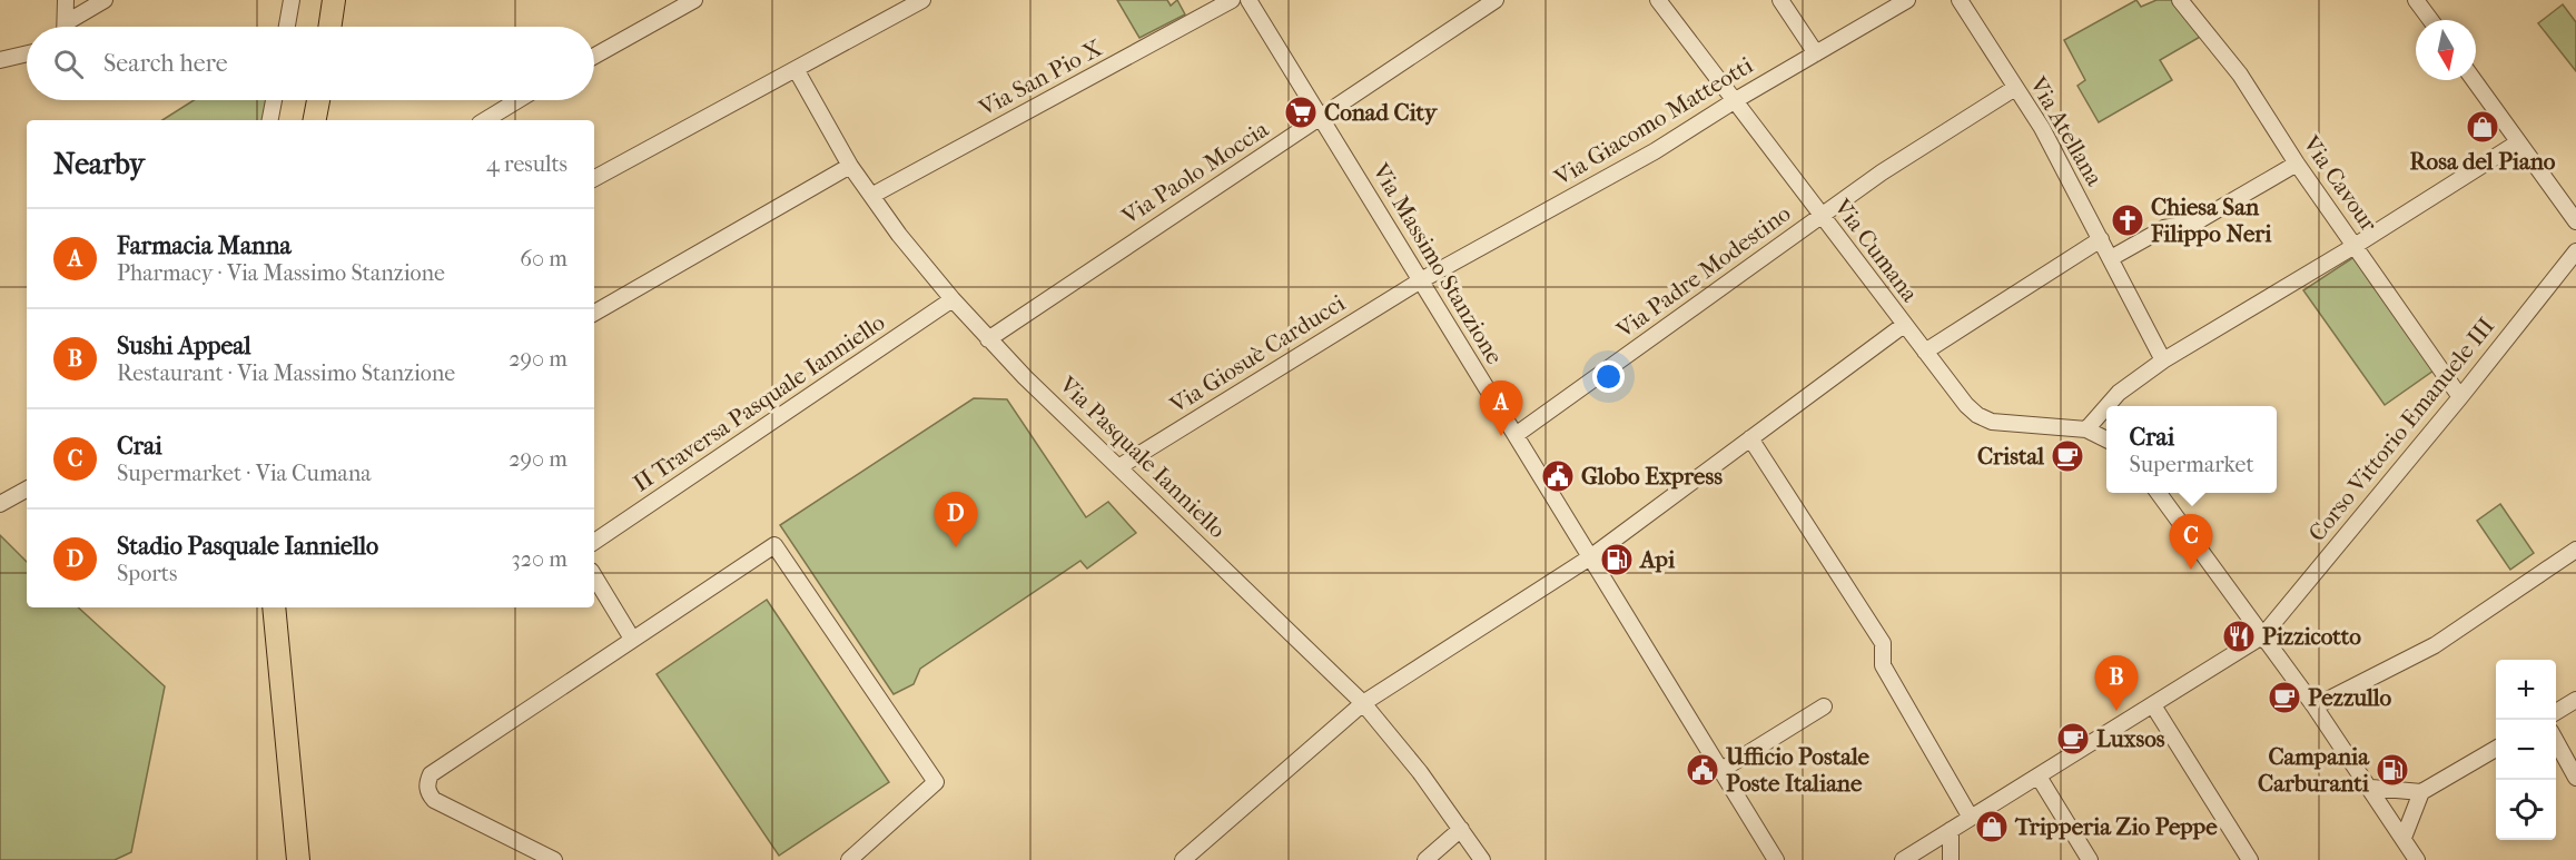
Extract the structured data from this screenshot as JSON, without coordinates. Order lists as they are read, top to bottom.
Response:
{
  "streets": {
    "street": [
      "Via San Pio X",
      "Via Giacomo Matteotti",
      "Via Atellana",
      "Via Paolo Moccia",
      "Via Cavour",
      "Via Cumana",
      "Via Massimo Stanzione",
      "Via Padre Modestino",
      "Via Giosuè Carducci",
      "II Traversa Pasquale Ianniello",
      "Corso Vittorio Emanuele III",
      "Via Pasquale Ianniello"
    ]
  },
  "crossings": [
    ["Via San Pio X", "Via Pasquale Ianniello"],
    ["Via Giacomo Matteotti", "Via Cumana"],
    ["Via Giacomo Matteotti", "Via Massimo Stanzione"],
    ["Via Giacomo Matteotti", "Via Giosuè Carducci"],
    ["Via Atellana", "Via Padre Modestino"],
    ["Via Paolo Moccia", "Via Massimo Stanzione"],
    ["Via Paolo Moccia", "Via Pasquale Ianniello"],
    ["Via Cavour", "Corso Vittorio Emanuele III"],
    ["Via Cumana", "Via Padre Modestino"],
    ["Via Massimo Stanzione", "Via Padre Modestino"],
    ["Via Massimo Stanzione", "Via Giosuè Carducci"],
    ["Via Giosuè Carducci", "Via Pasquale Ianniello"],
    ["II Traversa Pasquale Ianniello", "Via Pasquale Ianniello"]
  ],
  "places": {
    "supermarket": ["Conad City"],
    "shop": ["Rosa del Piano", "Tripperia Zio Peppe"],
    "church": ["Chiesa San Filippo Neri"],
    "cafe": ["Cristal", "Pezzullo", "Luxsos"],
    "public building": ["Globo Express", "Ufficio Postale Poste Italiane"],
    "fuel station": ["Api", "Campania Carburanti"],
    "restaurant": ["Pizzicotto"]
  },
  "north": "bottom",
  "page": {
    "search": "Search here",
    "heading": ["Nearby", "4 results"],
    "list": [
      {
        "mark": "A",
        "name": "Farmacia Manna",
        "note": "Pharmacy · Via Massimo Stanzione",
        "value": "60 m"
      },
      {
        "mark": "B",
        "name": "Sushi Appeal",
        "note": "Restaurant · Via Massimo Stanzione",
        "value": "290 m"
      },
      {
        "mark": "C",
        "name": "Crai",
        "note": "Supermarket · Via Cumana",
        "value": "290 m"
      },
      {
        "mark": "D",
        "name": "Stadio Pasquale Ianniello",
        "note": "Sports",
        "value": "320 m"
      }
    ],
    "pins": [
      "A",
      "D",
      "C",
      "B"
    ],
    "popup": ["Crai", "Supermarket"],
    "map_buttons": ["+", "−"]
  }
}
